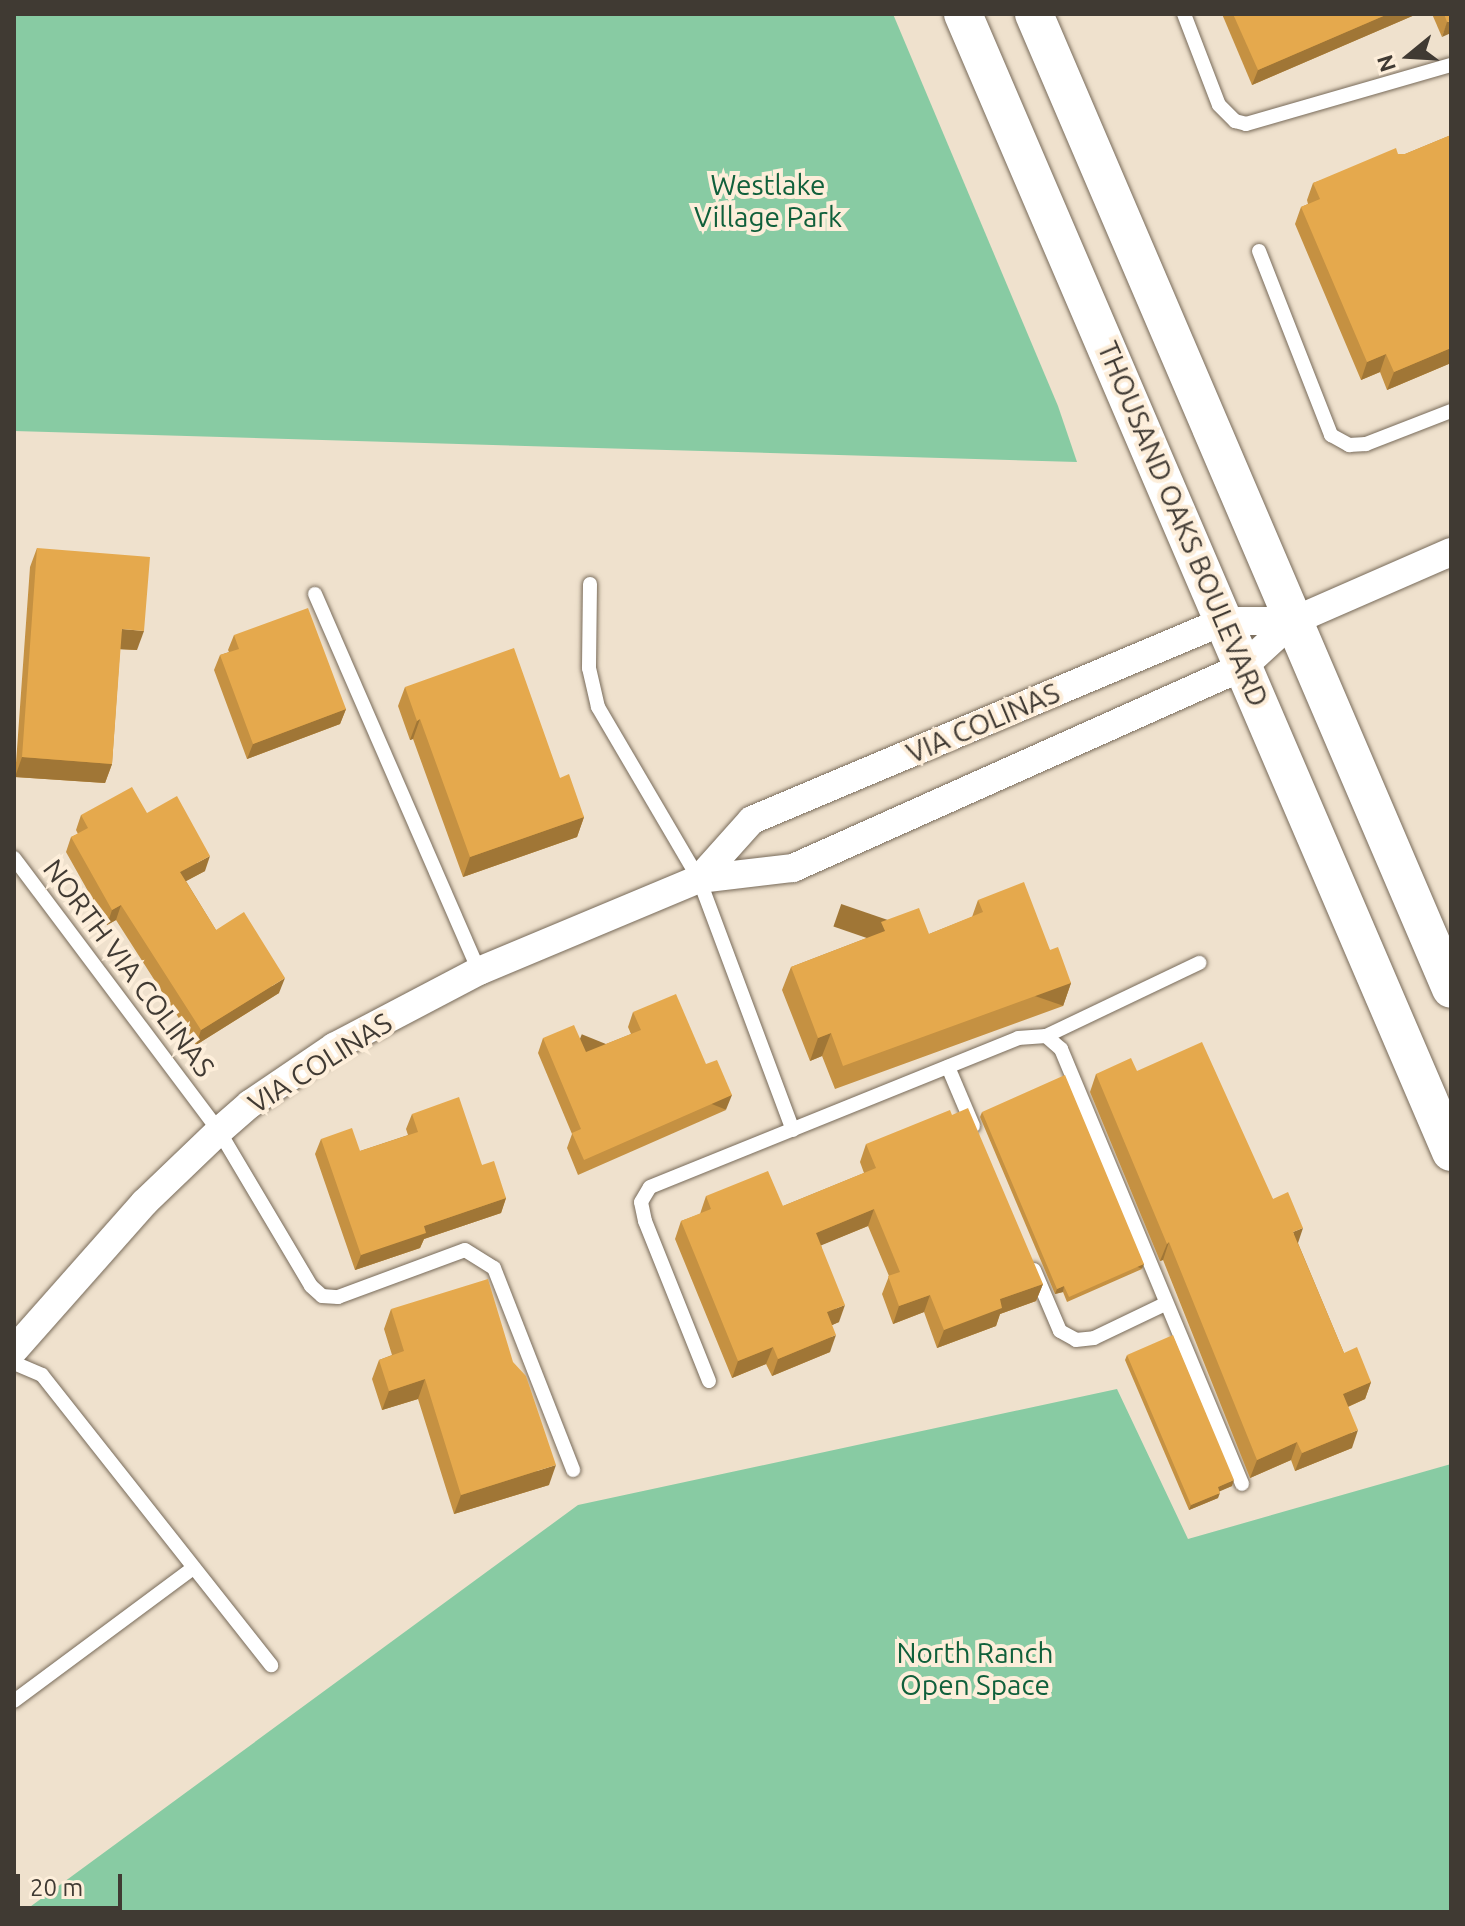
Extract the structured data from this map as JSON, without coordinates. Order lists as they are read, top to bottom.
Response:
{
  "streets": {
    "main road": ["THOUSAND OAKS BOULEVARD"],
    "street": ["VIA COLINAS"],
    "lane": ["NORTH VIA COLINAS"]
  },
  "crossings": [
    ["THOUSAND OAKS BOULEVARD", "VIA COLINAS"],
    ["VIA COLINAS", "NORTH VIA COLINAS"]
  ],
  "parks": ["Westlake Village Park", "North Ranch Open Space"],
  "scale_bar": "20 m",
  "north": "left"
}
